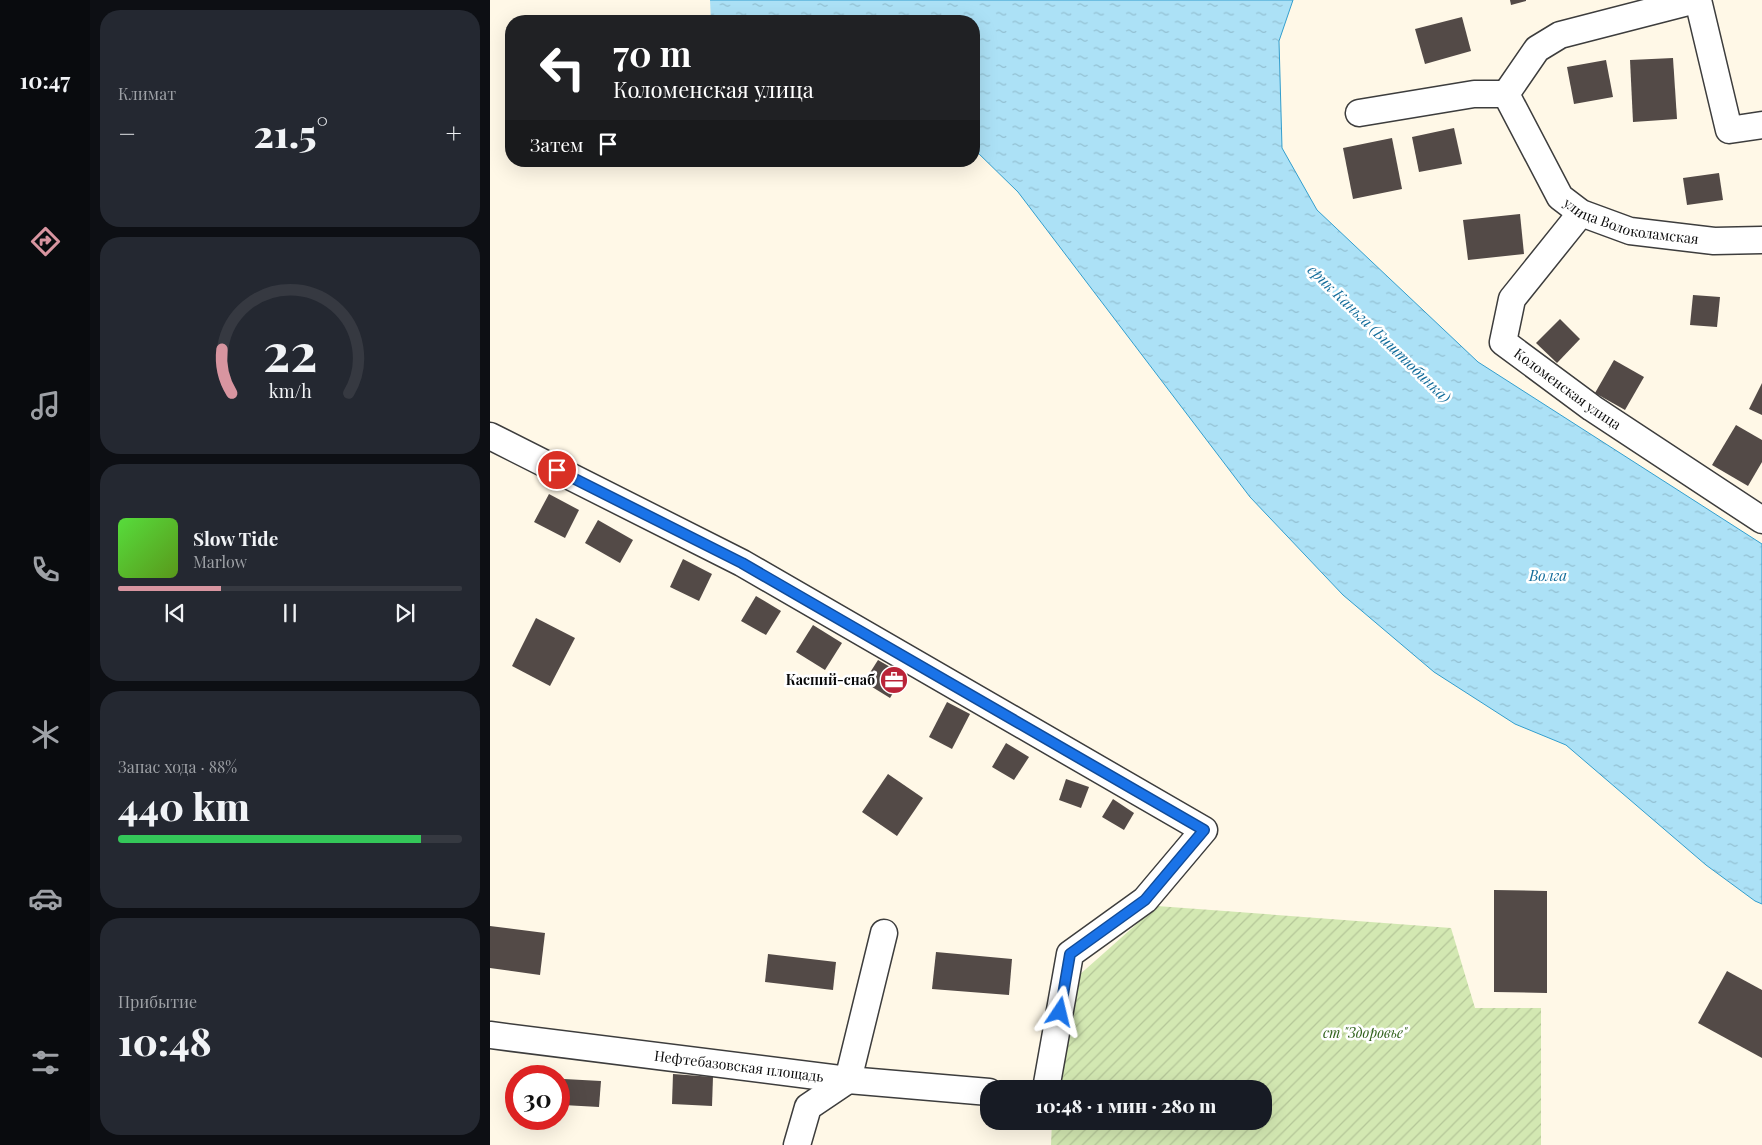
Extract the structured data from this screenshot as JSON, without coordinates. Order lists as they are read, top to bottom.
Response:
{
  "streets": {
    "street": ["улица Волоколамская", "Коломенская улица", "Нефтебазовская площадь"]
  },
  "crossings": [
    ["улица Волоколамская", "Коломенская улица"]
  ],
  "water": ["ерик Каньга (Биштюбинка)", "Волга"],
  "parks": ["ст \"Здоровье\""],
  "places": {
    "office": ["Каспий-снаб"]
  },
  "page": {
    "tabs": "10:47",
    "tile": [
      "Климат",
      ["Запас хода · 88%", "440 km"],
      ["Прибытие", "10:48"]
    ],
    "turn": ["70 m", "Коломенская улица"],
    "heat": ["−", "21.5°", "+"],
    "then": "Затем",
    "song": ["Slow Tide", "Marlow"],
    "limit": "30",
    "trip": "10:48 · 1 мин · 280 m",
    "gauge": ["22", "km/h"]
  }
}
